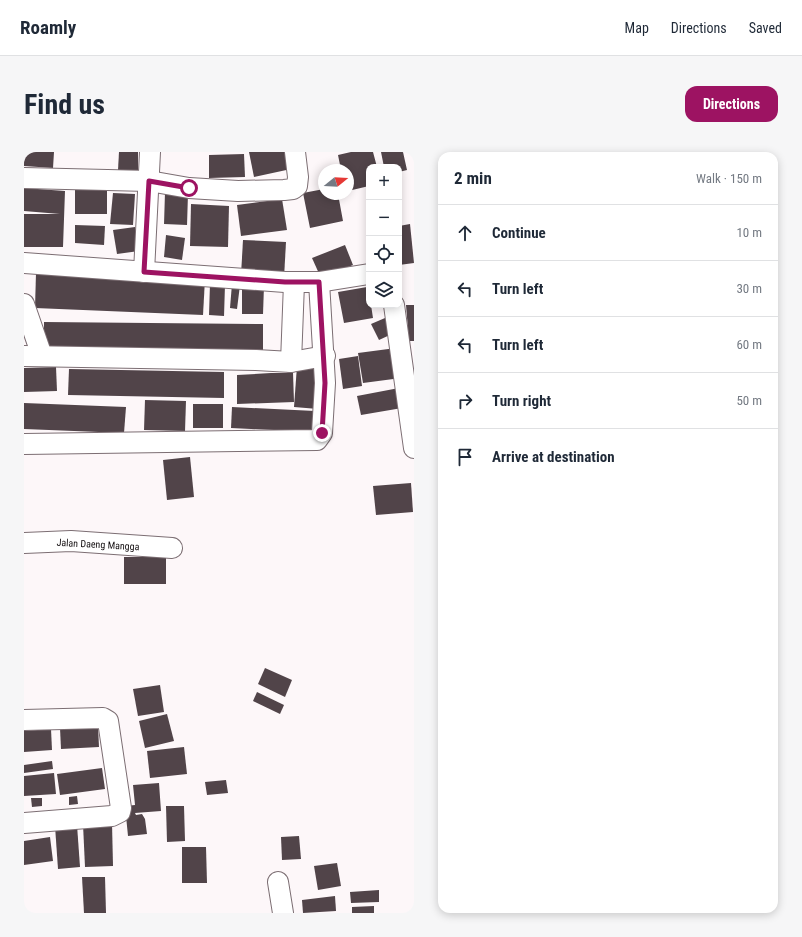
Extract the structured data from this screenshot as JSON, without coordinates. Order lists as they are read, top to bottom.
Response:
{
  "streets": {
    "street": ["Jalan Daeng Mangga"]
  },
  "north": "right",
  "page": {
    "header": "Roamly",
    "nav": ["Map", "Directions", "Saved"],
    "buttons": "Directions",
    "title": "Find us",
    "heading": ["2 min", "Walk · 150 m"],
    "map_buttons": ["+", "−"],
    "list": [
      ["Continue", "10 m"],
      ["Turn left", "30 m"],
      ["Turn left", "60 m"],
      ["Turn right", "50 m"],
      "Arrive at destination"
    ]
  }
}
